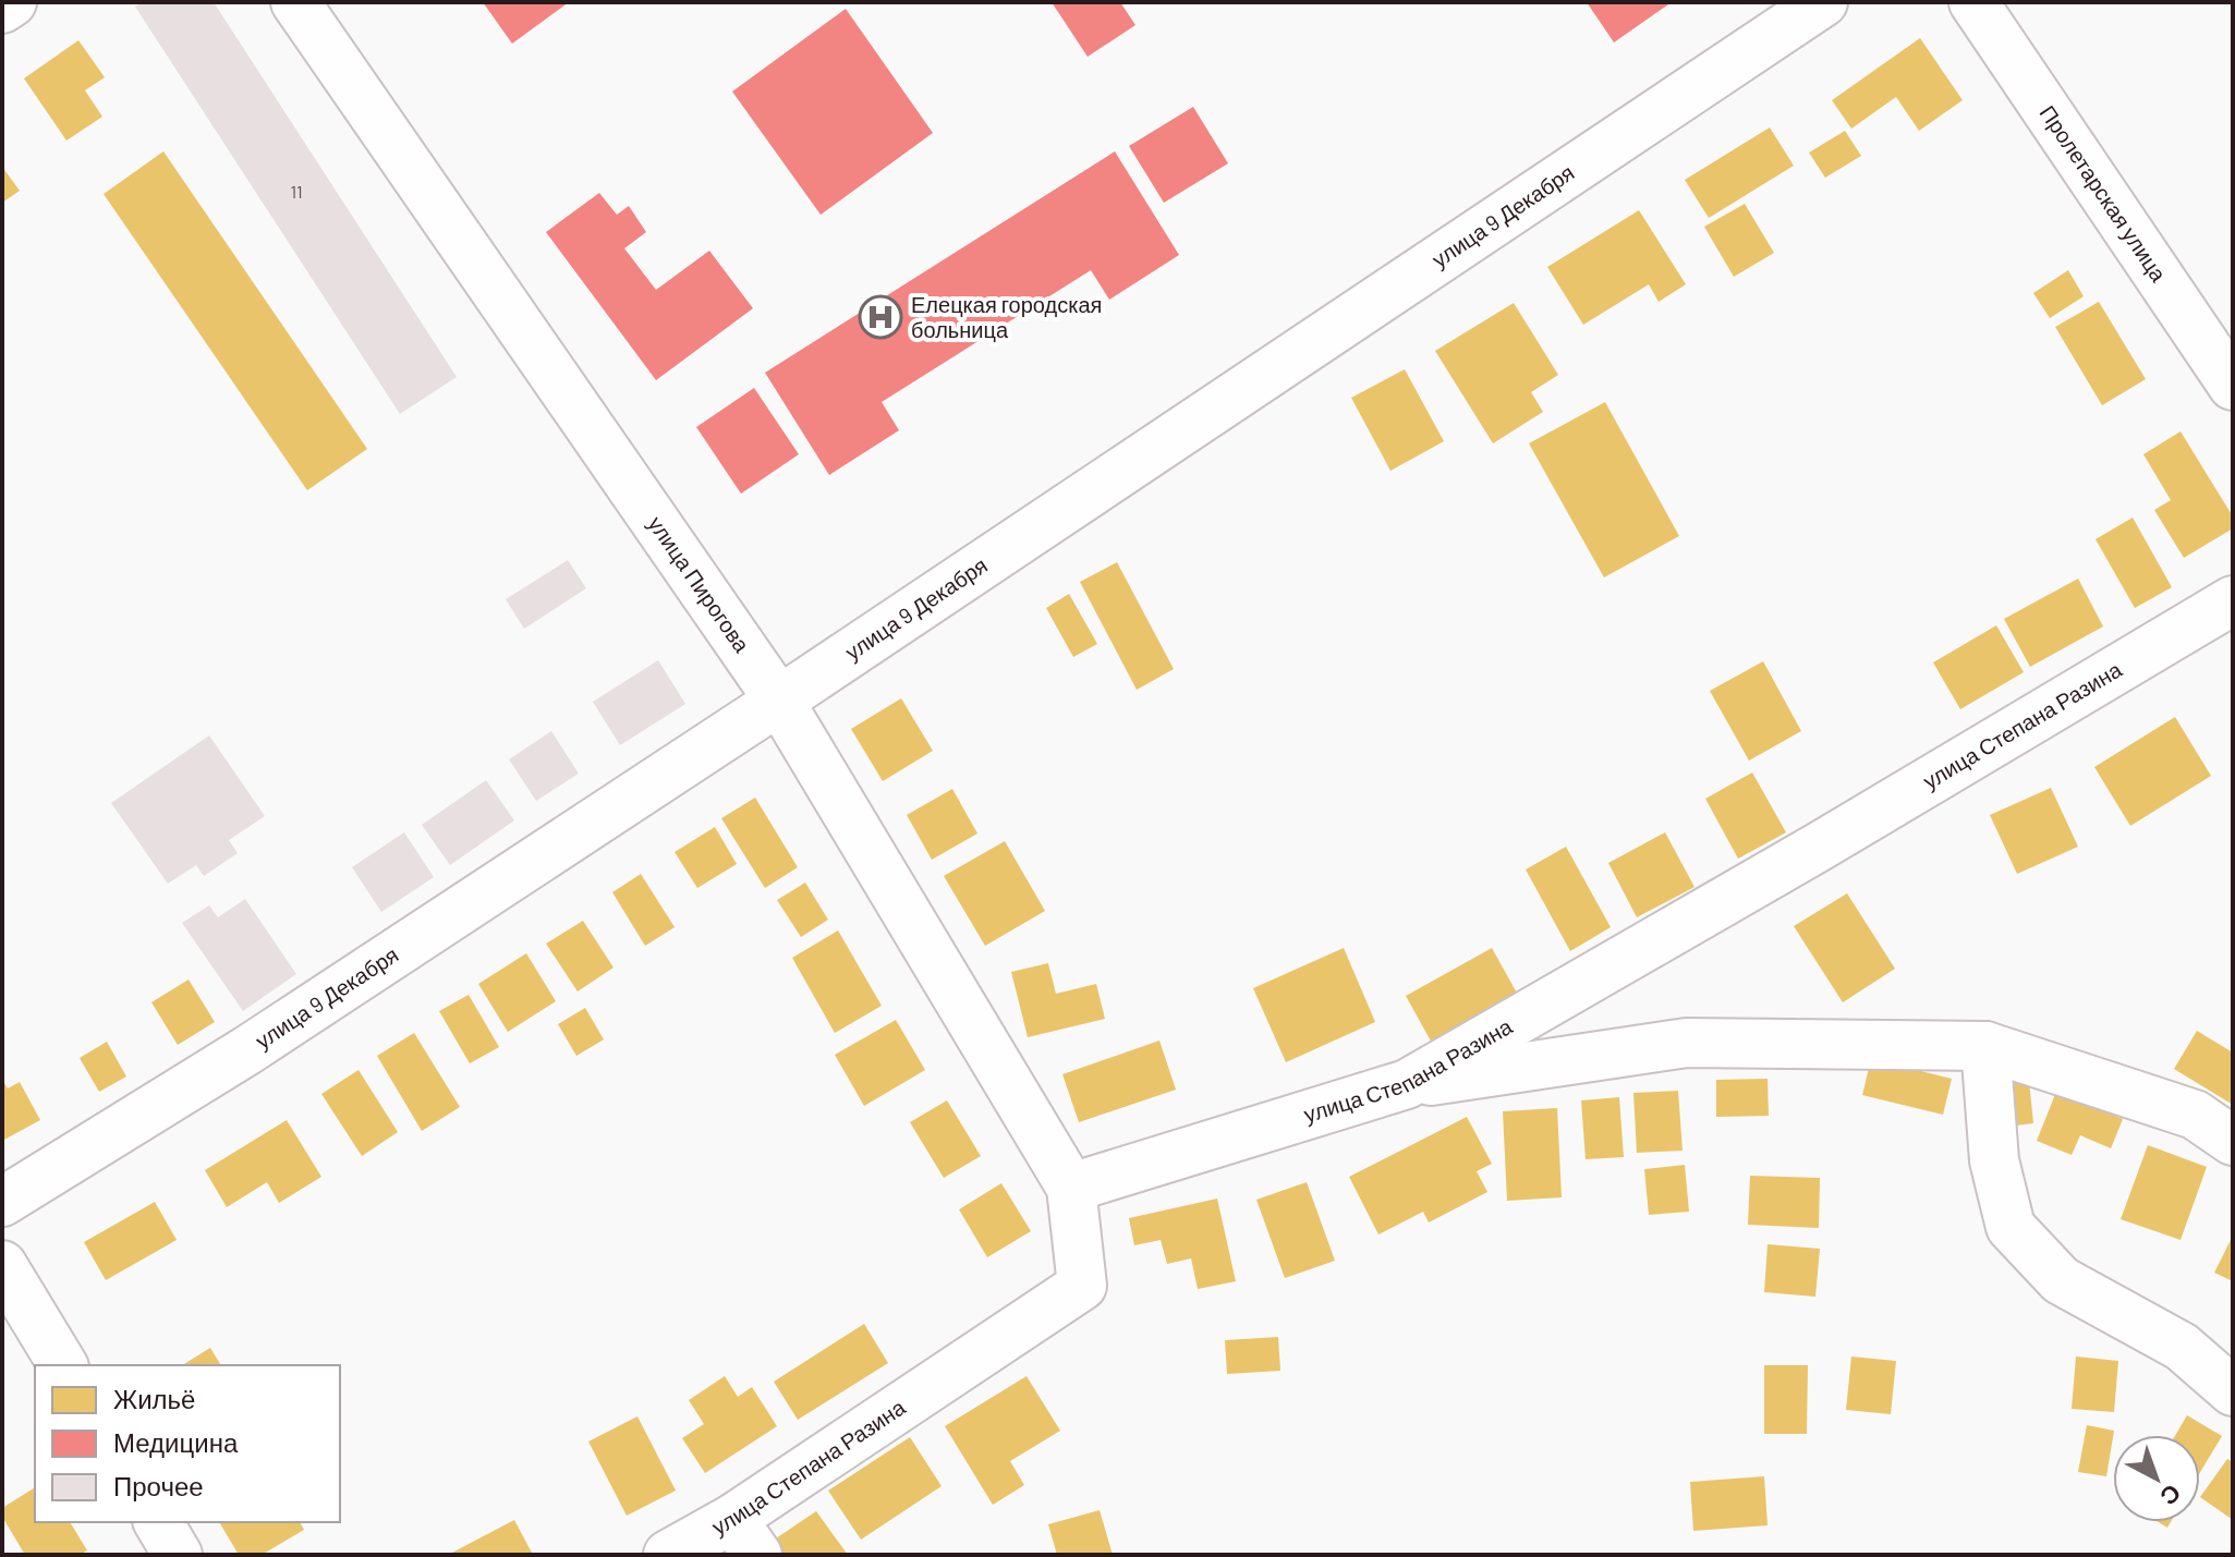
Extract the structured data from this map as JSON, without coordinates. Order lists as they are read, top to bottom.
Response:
{
  "streets": {
    "street": [
      "Пролетарская улица",
      "улица 9 Декабря",
      "улица Пирогова",
      "улица Степана Разина"
    ]
  },
  "crossings": [
    ["улица 9 Декабря", "улица Пирогова"],
    ["улица Пирогова", "улица Степана Разина"]
  ],
  "places": {
    "hospital": ["Елецкая городская больница"]
  },
  "house_numbers": ["11"],
  "legend": ["Жильё", "Медицина", "Прочее"],
  "north": "bottom right"
}
